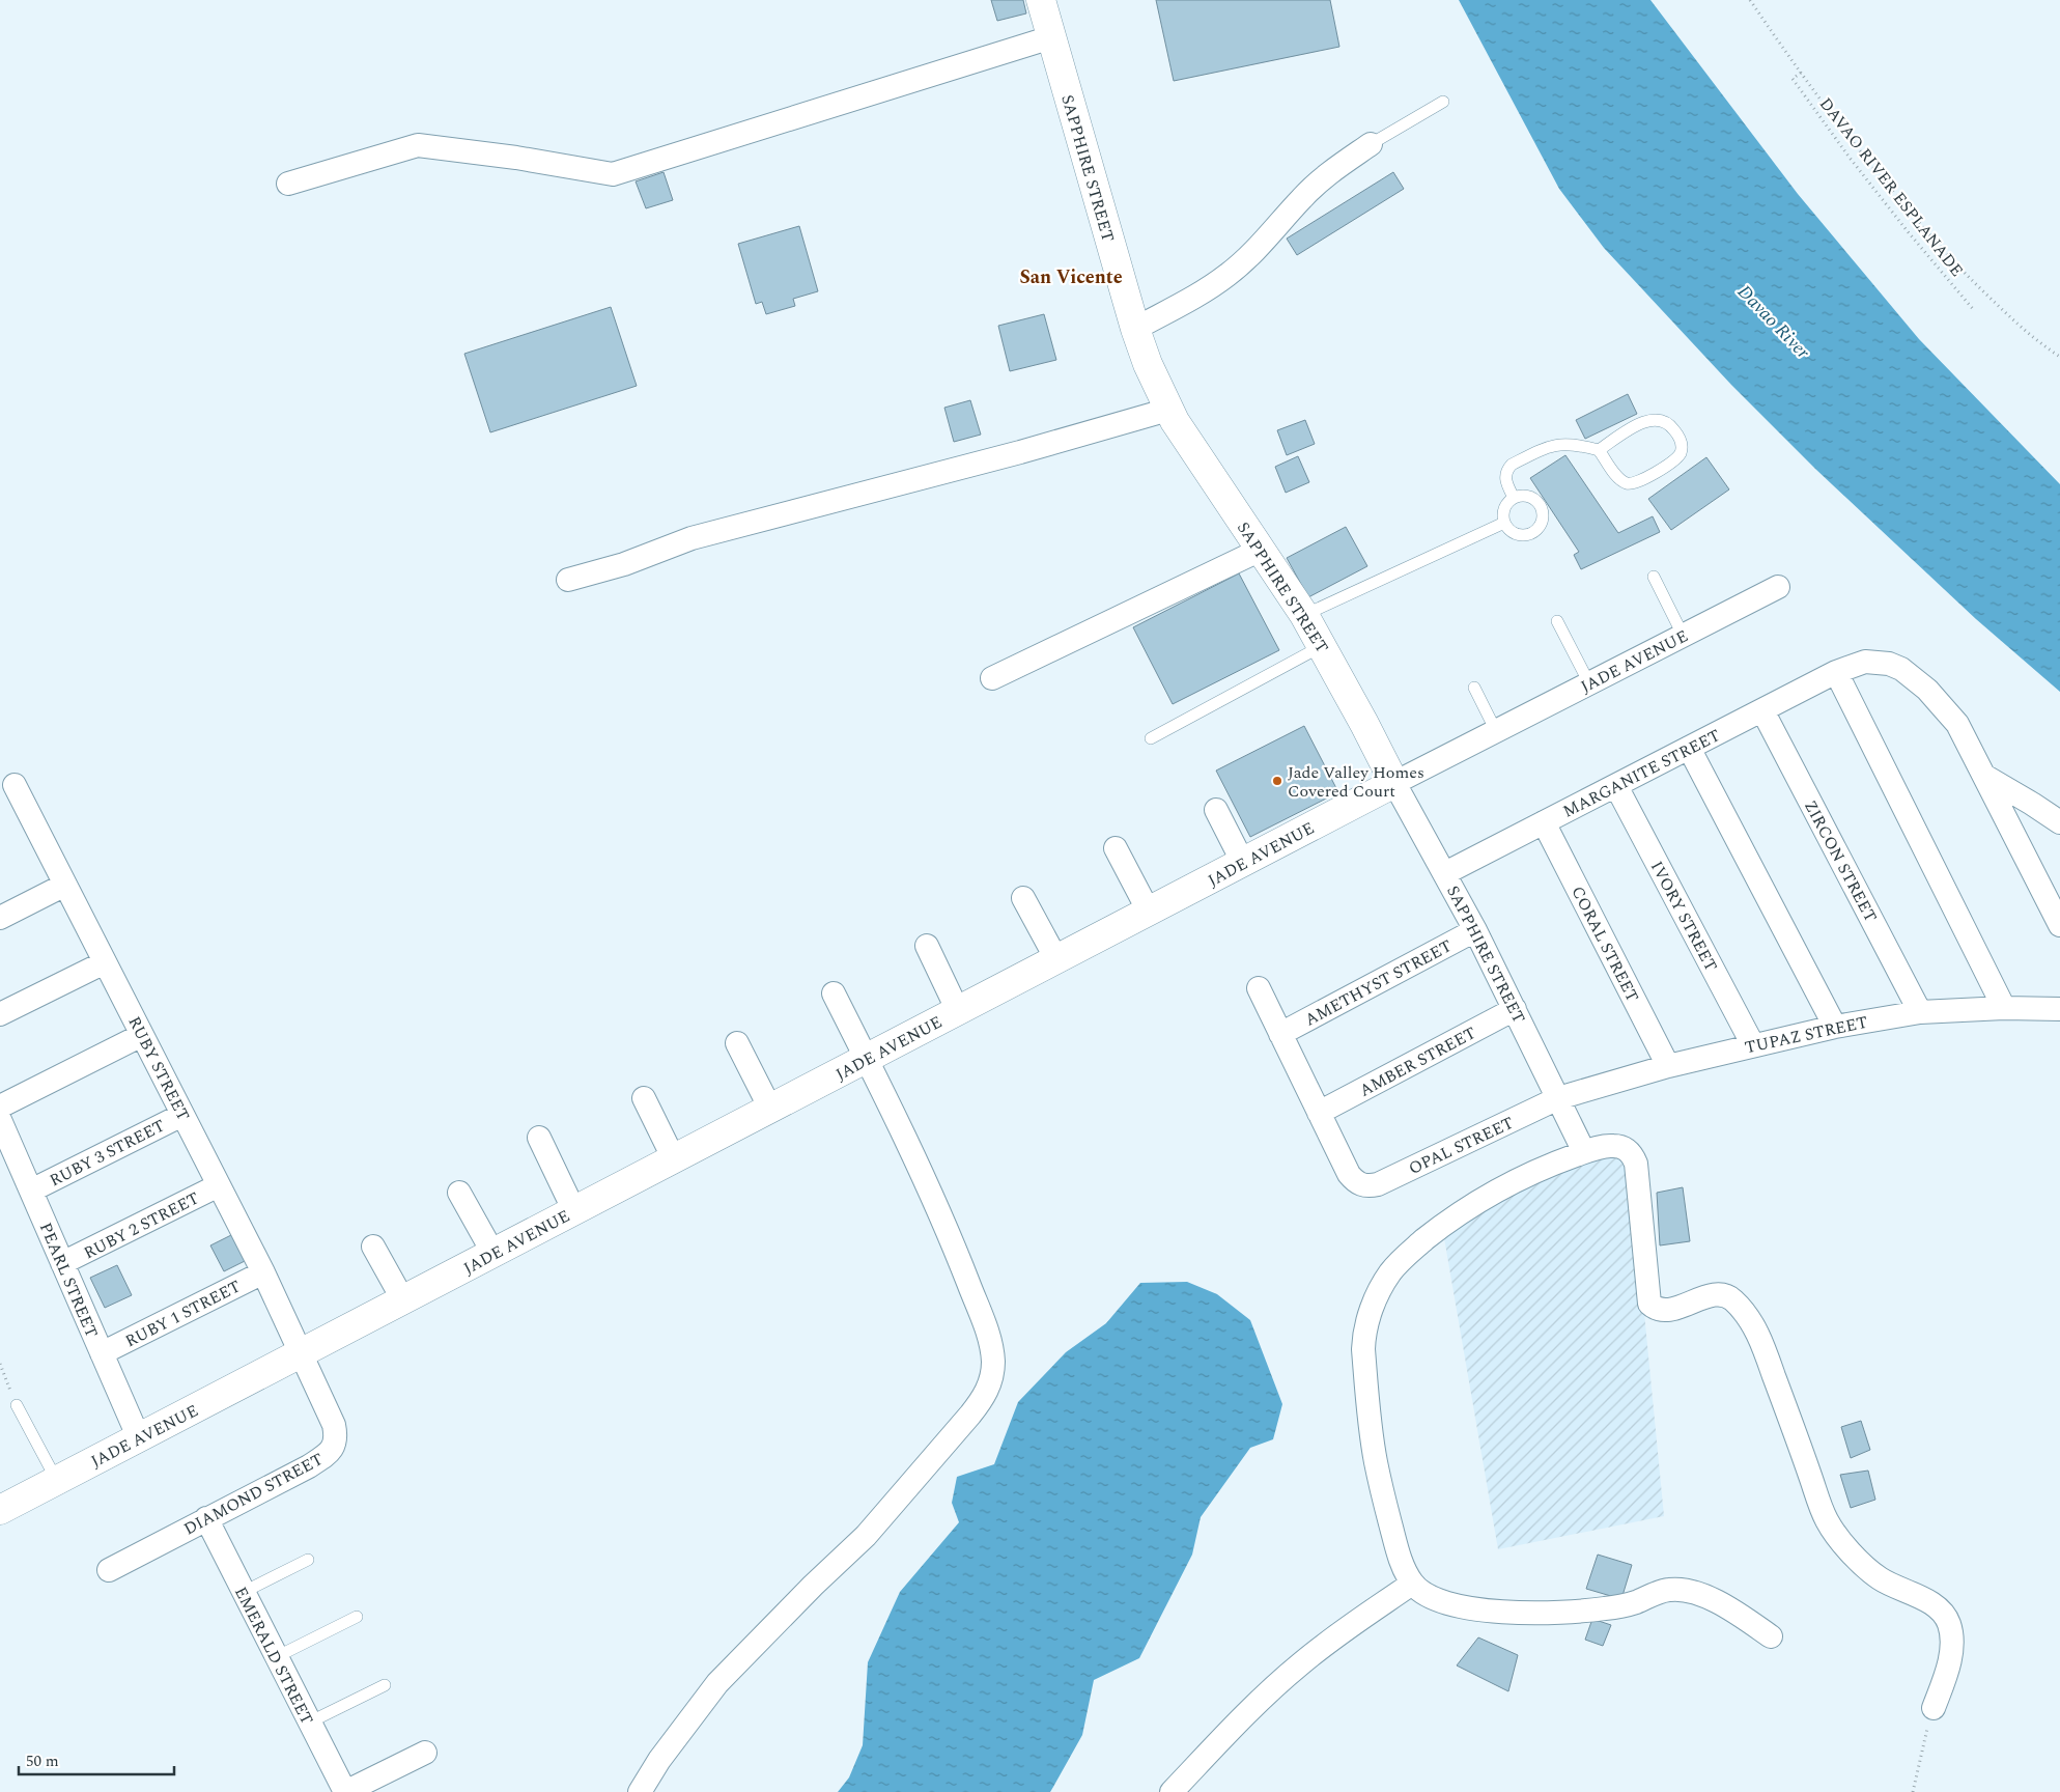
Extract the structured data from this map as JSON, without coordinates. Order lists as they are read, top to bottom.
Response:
{
  "streets": {
    "street": [
      "SAPPHIRE STREET",
      "JADE AVENUE",
      "MARGANITE STREET",
      "ZIRCON STREET",
      "IVORY STREET",
      "CORAL STREET",
      "AMETHYST STREET",
      "TUPAZ STREET",
      "AMBER STREET",
      "RUBY STREET",
      "OPAL STREET",
      "RUBY 3 STREET",
      "RUBY 2 STREET",
      "PEARL STREET",
      "RUBY 1 STREET",
      "DIAMOND STREET",
      "EMERALD STREET"
    ],
    "path": ["DAVAO RIVER ESPLANADE"]
  },
  "crossings": [
    ["SAPPHIRE STREET", "JADE AVENUE"],
    ["SAPPHIRE STREET", "MARGANITE STREET"],
    ["SAPPHIRE STREET", "AMETHYST STREET"],
    ["SAPPHIRE STREET", "TUPAZ STREET"],
    ["SAPPHIRE STREET", "AMBER STREET"],
    ["SAPPHIRE STREET", "OPAL STREET"],
    ["JADE AVENUE", "RUBY STREET"],
    ["JADE AVENUE", "PEARL STREET"],
    ["JADE AVENUE", "DIAMOND STREET"],
    ["MARGANITE STREET", "ZIRCON STREET"],
    ["MARGANITE STREET", "IVORY STREET"],
    ["MARGANITE STREET", "CORAL STREET"],
    ["ZIRCON STREET", "TUPAZ STREET"],
    ["IVORY STREET", "TUPAZ STREET"],
    ["CORAL STREET", "TUPAZ STREET"],
    ["TUPAZ STREET", "OPAL STREET"],
    ["AMBER STREET", "OPAL STREET"],
    ["RUBY STREET", "RUBY 3 STREET"],
    ["RUBY STREET", "RUBY 2 STREET"],
    ["RUBY STREET", "RUBY 1 STREET"],
    ["RUBY STREET", "DIAMOND STREET"],
    ["RUBY 3 STREET", "PEARL STREET"],
    ["RUBY 2 STREET", "PEARL STREET"],
    ["PEARL STREET", "RUBY 1 STREET"],
    ["DIAMOND STREET", "EMERALD STREET"]
  ],
  "districts": ["San Vicente"],
  "water": ["Davao River"],
  "places": ["Jade Valley Homes Covered Court"],
  "scale_bar": "50 m"
}
